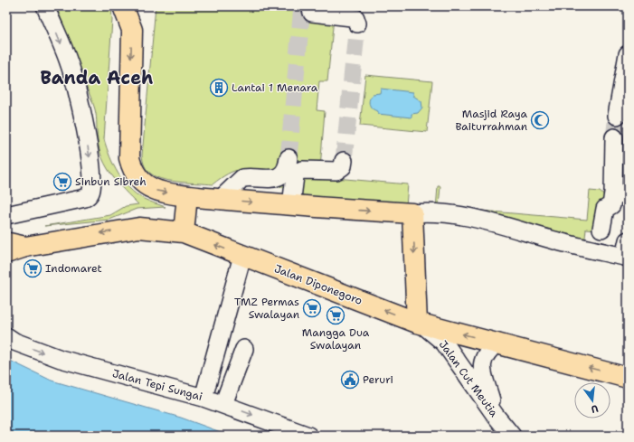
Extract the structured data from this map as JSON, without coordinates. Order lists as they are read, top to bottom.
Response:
{
  "streets": {
    "main road": ["Jalan Diponegoro"],
    "street": ["Jalan Cut Meutia", "Jalan Tepi Sungai"]
  },
  "crossings": [
    ["Jalan Diponegoro", "Jalan Cut Meutia"]
  ],
  "one_way": ["Jalan Tepi Sungai"],
  "districts": ["Banda Aceh"],
  "places": {
    "building": ["Lantai 1 Menara"],
    "mosque": ["Masjid Raya Baiturrahman"],
    "supermarket": [
      "Sinbun Sibreh",
      "Indomaret",
      "TMZ Permas Swalayan",
      "Mangga Dua Swalayan"
    ],
    "public building": ["Peruri"]
  },
  "north": "bottom"
}
